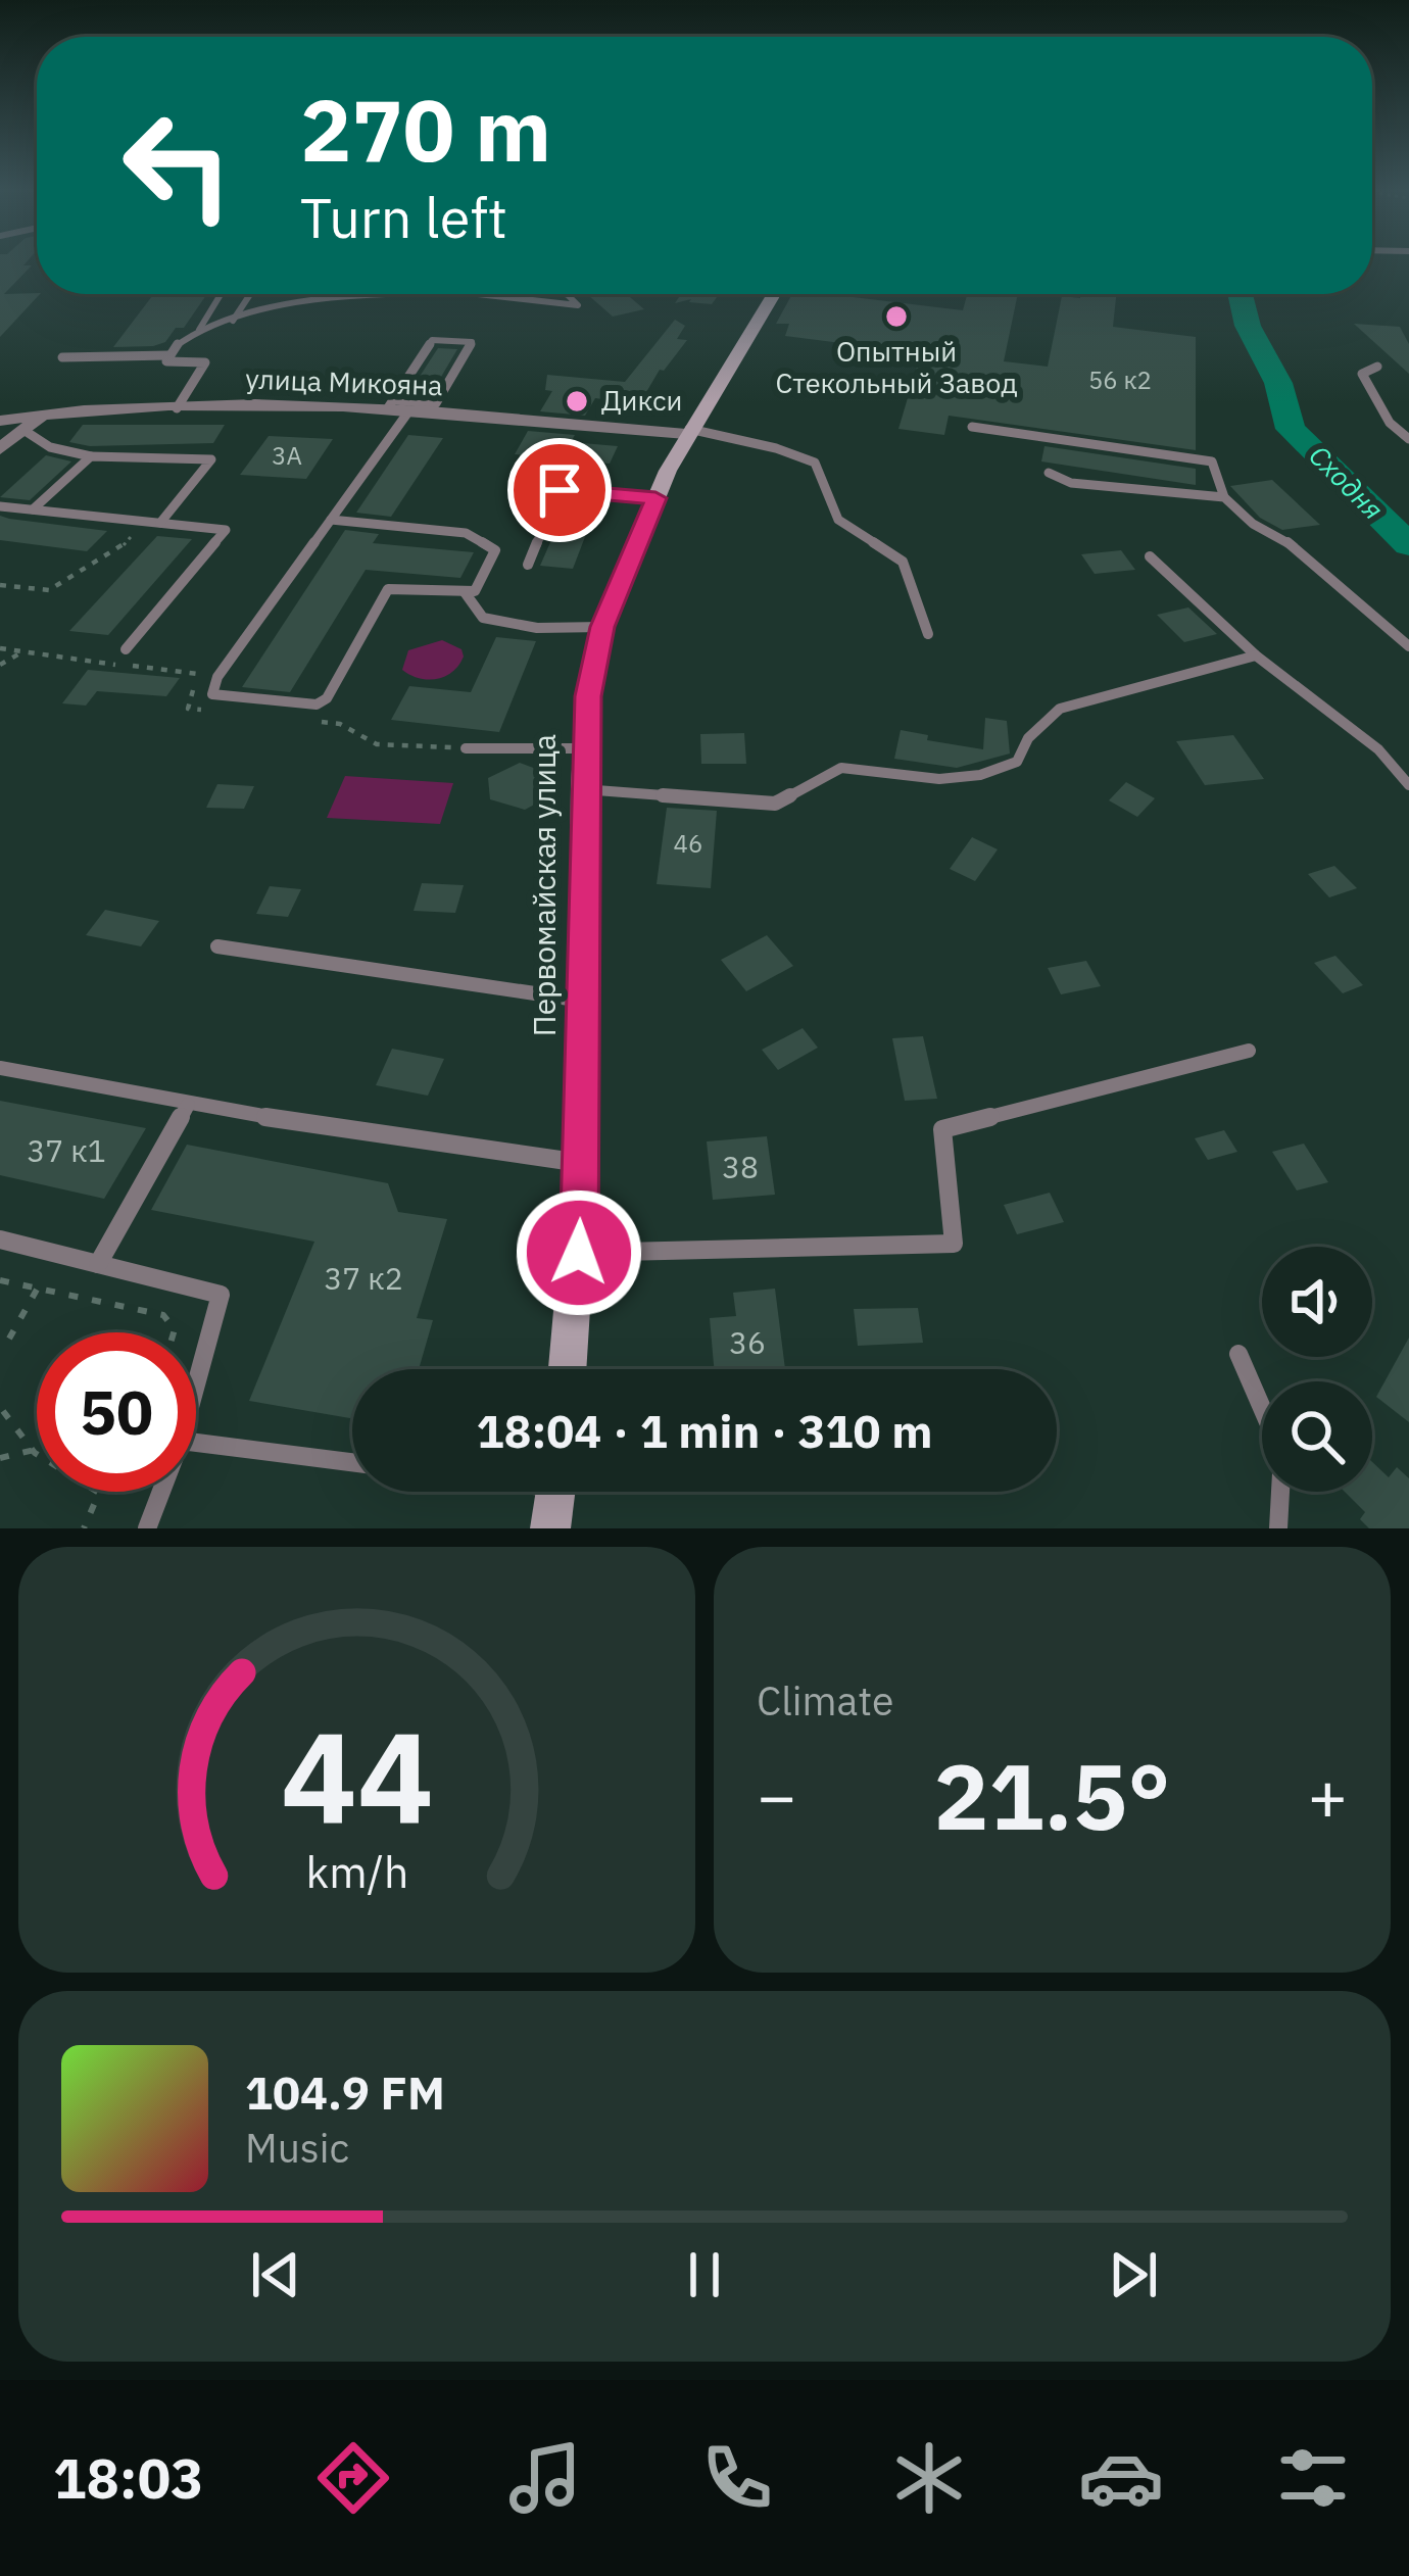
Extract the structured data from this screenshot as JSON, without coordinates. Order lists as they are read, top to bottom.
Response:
{
  "streets": {
    "main road": ["Первомайская улица"],
    "street": ["улица Микояна"]
  },
  "crossings": [
    ["улица Микояна", "Первомайская улица"]
  ],
  "water": ["Сходня"],
  "places": ["Опытный Стекольный Завод", "Дикси"],
  "house_numbers": [
    "56 к2",
    "3А",
    "46",
    "37 к1",
    "38",
    "37 к2",
    "36"
  ],
  "page": {
    "turn": ["270 m", "Turn left"],
    "limit": "50",
    "trip": "18:04 · 1 min · 310 m",
    "tile": "Climate",
    "heat": ["−", "21.5°", "+"],
    "song": ["104.9 FM", "Music"],
    "tabs": "18:03",
    "gauge": ["44", "km/h"]
  }
}
